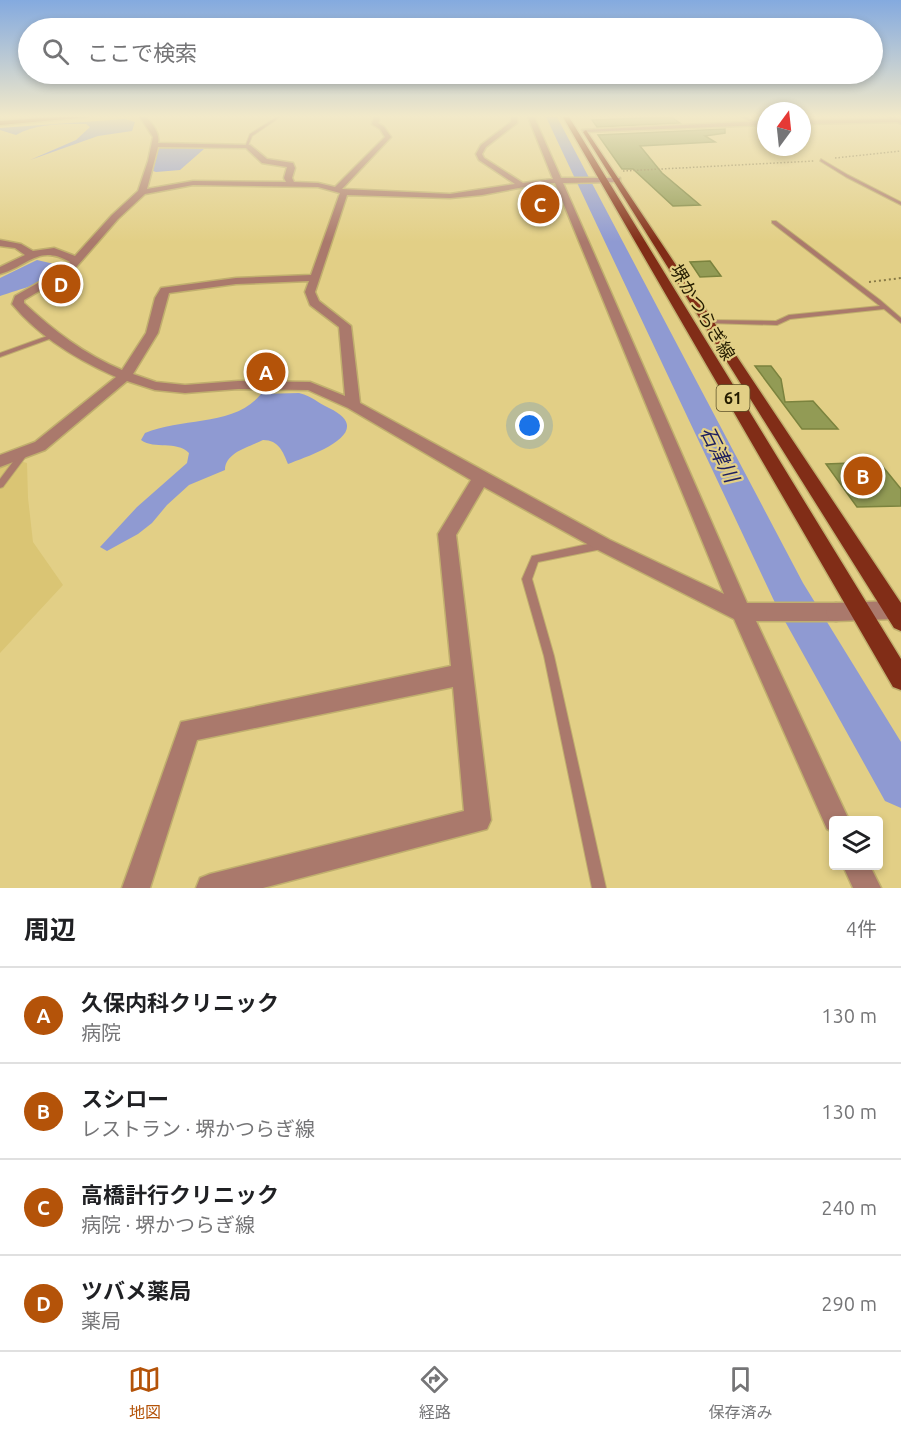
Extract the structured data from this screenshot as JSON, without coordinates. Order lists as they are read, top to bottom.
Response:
{
  "streets": {
    "main road": ["堺かつらぎ線", "61"]
  },
  "water": ["石津川"],
  "north": "top",
  "page": {
    "search": "ここで検索",
    "pins": [
      "C",
      "D",
      "A",
      "B"
    ],
    "heading": ["周辺", "4件"],
    "list": [
      {
        "mark": "A",
        "name": "久保内科クリニック",
        "note": "病院",
        "value": "130 m"
      },
      {
        "mark": "B",
        "name": "スシロー",
        "note": "レストラン · 堺かつらぎ線",
        "value": "130 m"
      },
      {
        "mark": "C",
        "name": "高橋計行クリニック",
        "note": "病院 · 堺かつらぎ線",
        "value": "240 m"
      },
      {
        "mark": "D",
        "name": "ツバメ薬局",
        "note": "薬局",
        "value": "290 m"
      }
    ],
    "nav": ["地図", "経路", "保存済み"]
  }
}
